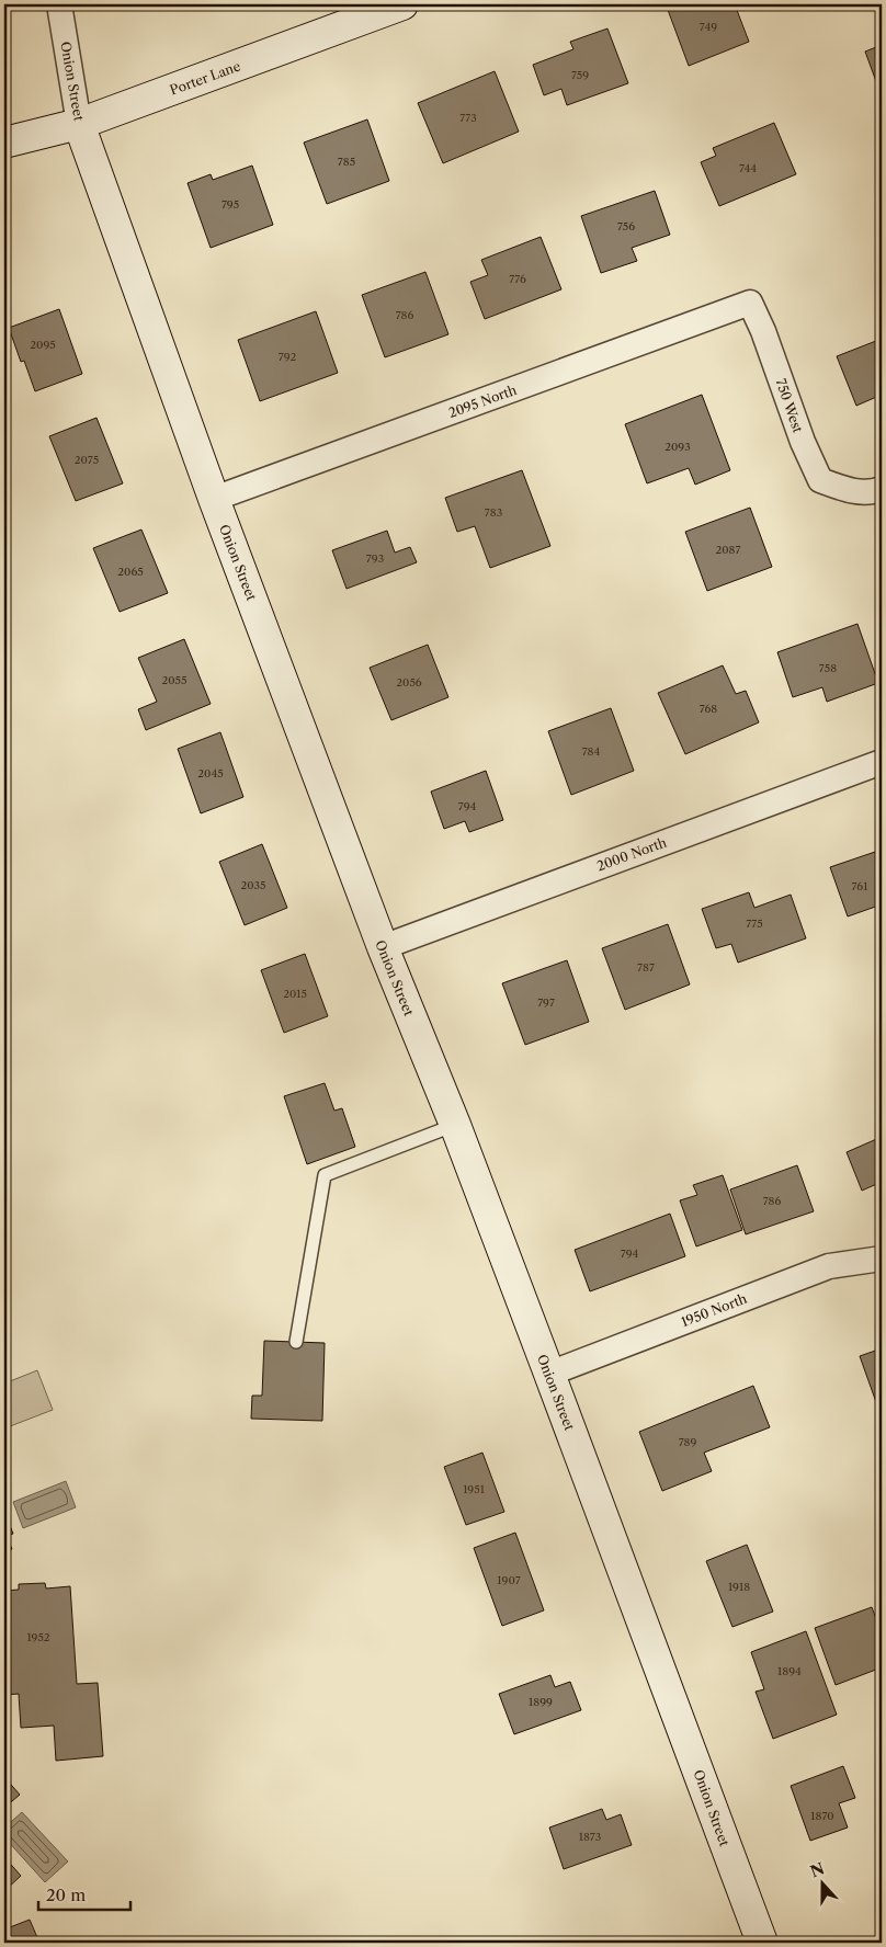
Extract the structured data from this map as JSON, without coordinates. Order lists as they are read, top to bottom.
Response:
{
  "streets": {
    "street": [
      "Porter Lane",
      "Onion Street",
      "2095 North",
      "750 West",
      "2000 North",
      "1950 North"
    ]
  },
  "crossings": [
    ["Porter Lane", "Onion Street"],
    ["Onion Street", "2095 North"],
    ["Onion Street", "2000 North"],
    ["Onion Street", "1950 North"],
    ["2095 North", "750 West"]
  ],
  "house_numbers": [
    "749",
    "759",
    "773",
    "785",
    "744",
    "795",
    "756",
    "776",
    "786",
    "2095",
    "792",
    "2093",
    "2075",
    "783",
    "2087",
    "793",
    "2065",
    "758",
    "2055",
    "2056",
    "768",
    "784",
    "2045",
    "794",
    "2035",
    "761",
    "775",
    "787",
    "2015",
    "797",
    "786",
    "794",
    "789",
    "1951",
    "1907",
    "1918",
    "1952",
    "1894",
    "1899",
    "1870",
    "1873"
  ],
  "scale_bar": "20 m",
  "north": "top"
}
